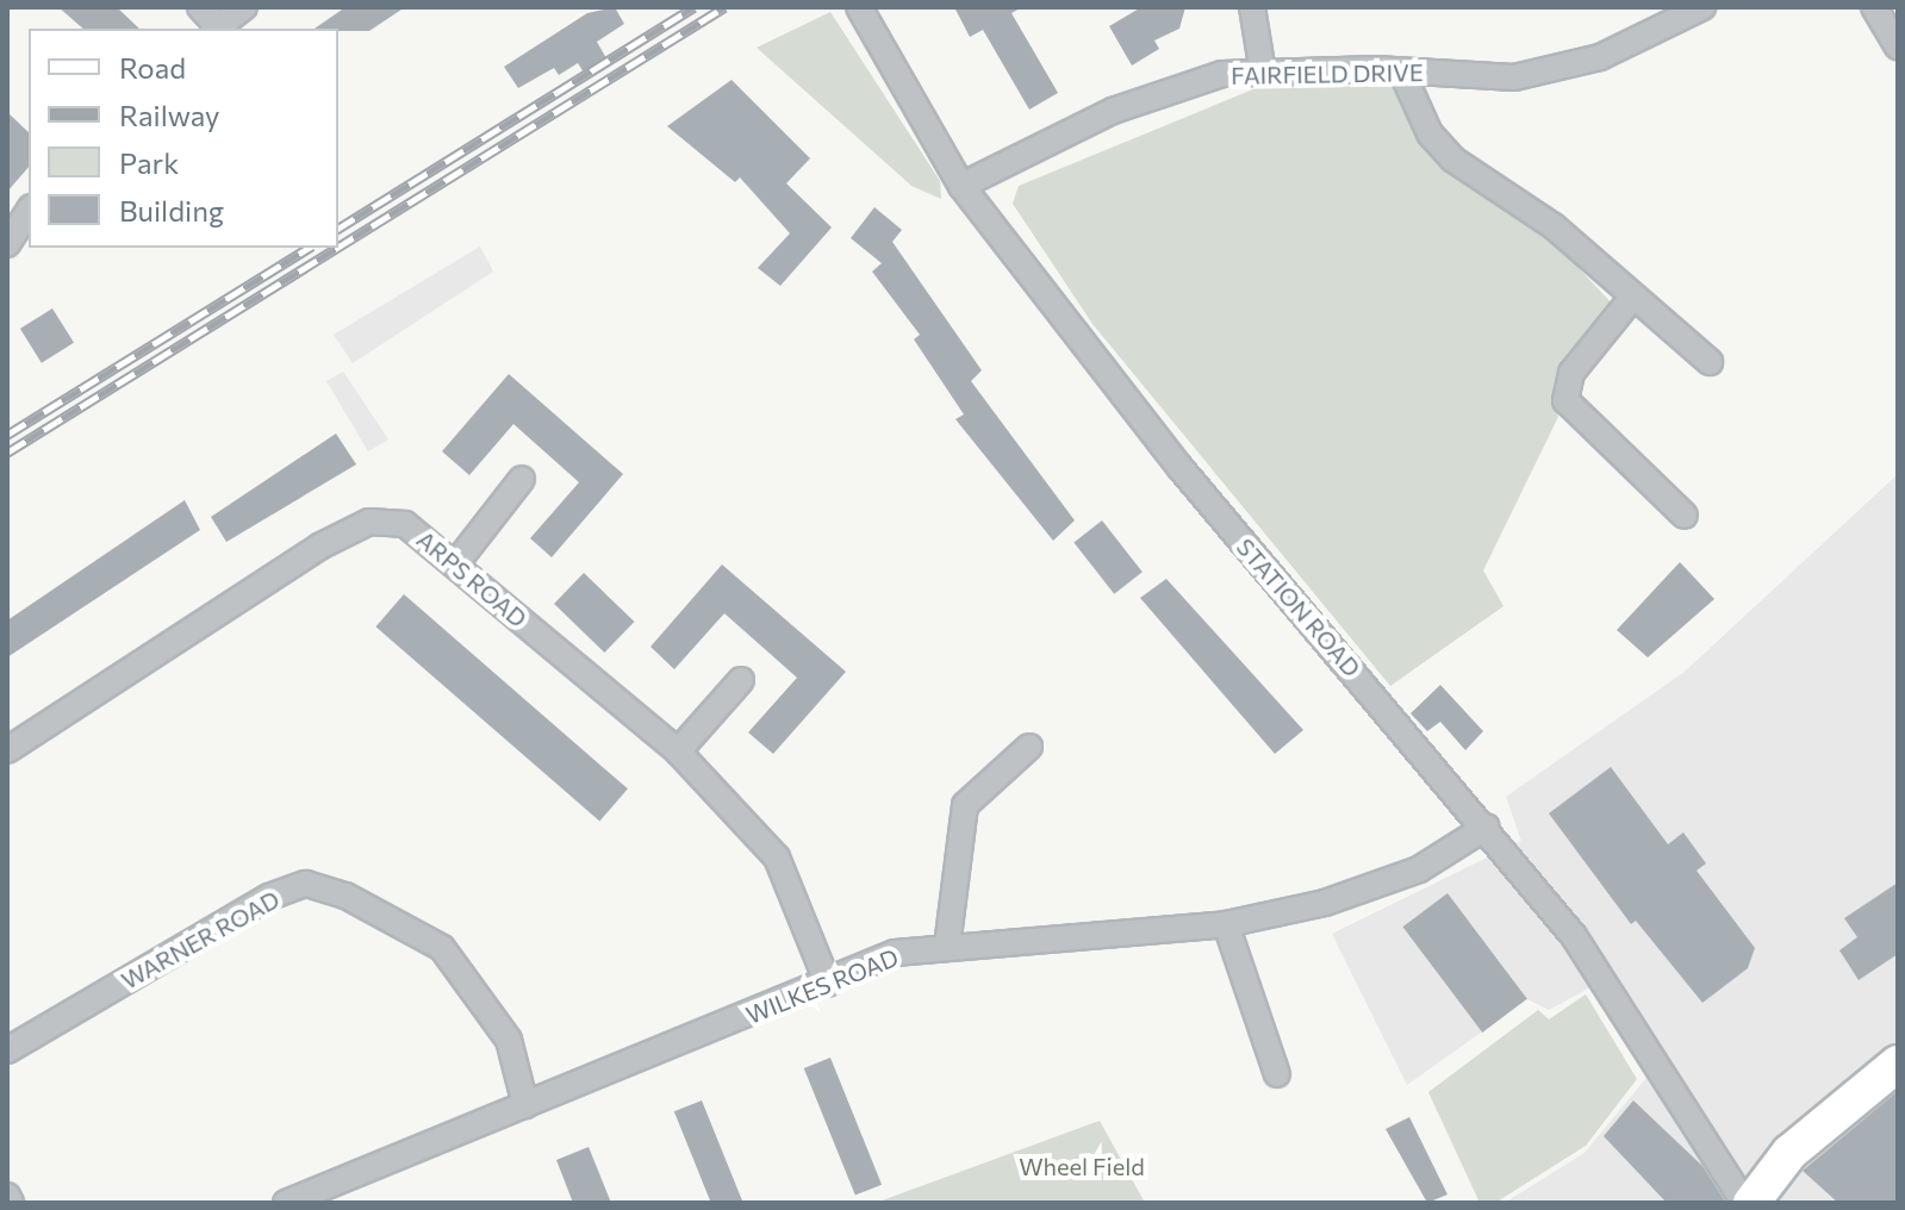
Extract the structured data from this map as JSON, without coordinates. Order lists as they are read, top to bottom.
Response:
{
  "streets": {
    "street": [
      "FAIRFIELD DRIVE",
      "ARPS ROAD",
      "STATION ROAD",
      "WARNER ROAD",
      "WILKES ROAD"
    ]
  },
  "crossings": [
    ["FAIRFIELD DRIVE", "STATION ROAD"],
    ["ARPS ROAD", "WILKES ROAD"],
    ["STATION ROAD", "WILKES ROAD"],
    ["WARNER ROAD", "WILKES ROAD"]
  ],
  "parks": ["Wheel Field"],
  "legend": [
    "Road",
    "Railway",
    "Park",
    "Building"
  ]
}
